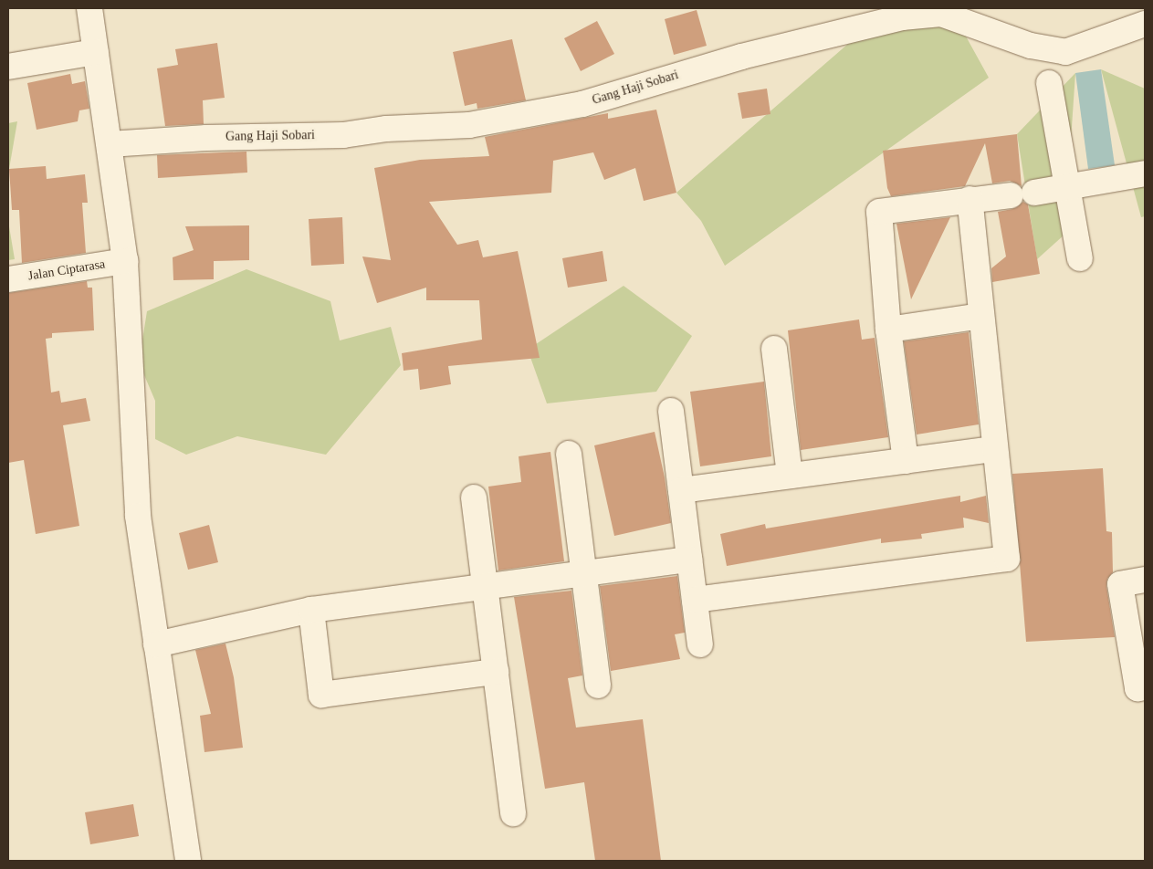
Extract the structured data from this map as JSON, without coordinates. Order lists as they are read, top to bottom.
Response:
{
  "streets": {
    "street": ["Gang Haji Sobari", "Jalan Ciptarasa"]
  }
}
